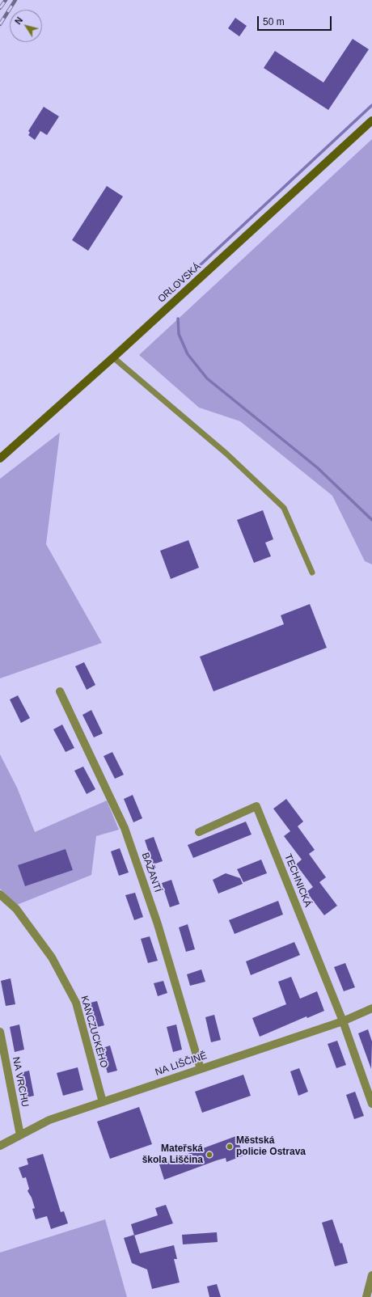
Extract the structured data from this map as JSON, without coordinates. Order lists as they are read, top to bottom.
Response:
{
  "streets": {
    "main road": ["ORLOVSKÁ"],
    "street": [
      "BAŽANTÍ",
      "TECHNICKÁ",
      "KANCZUCKÉHO",
      "NA LIŠČINĚ",
      "NA VRCHU"
    ]
  },
  "crossings": [
    ["BAŽANTÍ", "NA LIŠČINĚ"],
    ["TECHNICKÁ", "NA LIŠČINĚ"],
    ["KANCZUCKÉHO", "NA LIŠČINĚ"],
    ["NA LIŠČINĚ", "NA VRCHU"]
  ],
  "places": ["Městská policie Ostrava", "Mateřská škola Liščina"],
  "scale_bar": "50 m",
  "north": "top left"
}
